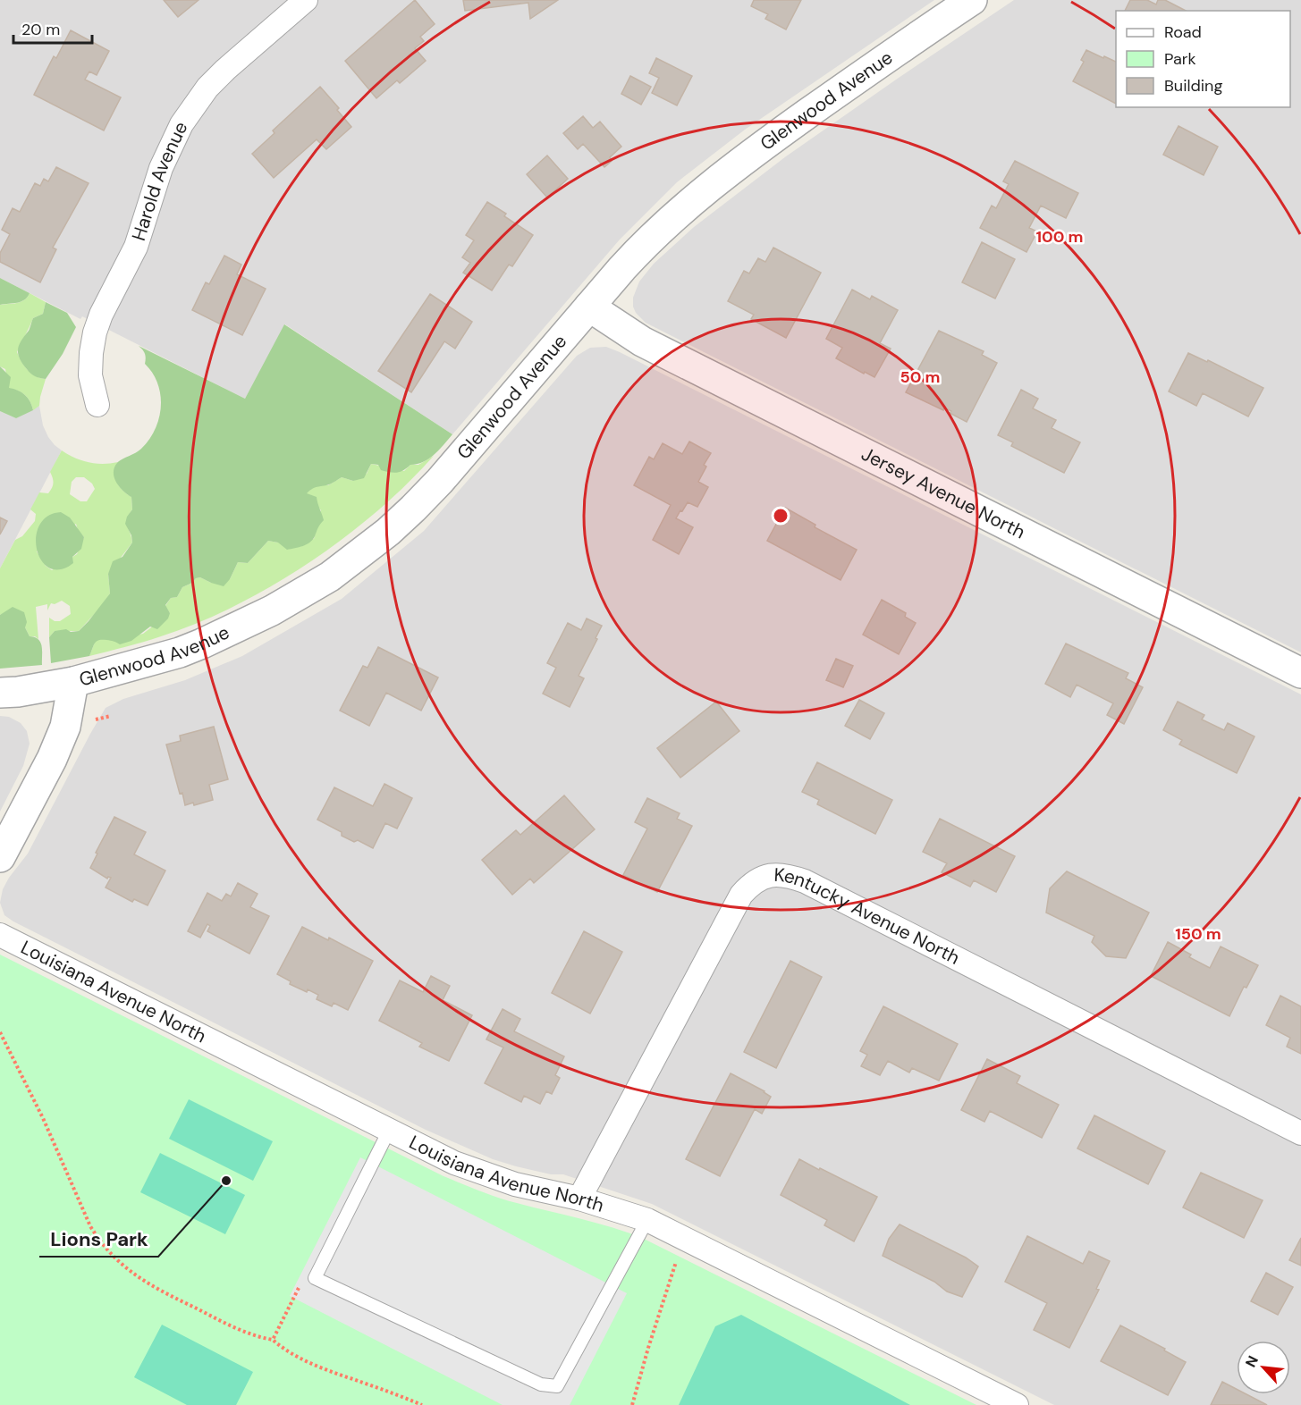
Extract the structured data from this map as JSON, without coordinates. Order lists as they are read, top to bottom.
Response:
{
  "streets": {
    "street": [
      "Glenwood Avenue",
      "Harold Avenue",
      "Jersey Avenue North",
      "Kentucky Avenue North",
      "Louisiana Avenue North"
    ]
  },
  "crossings": [
    ["Glenwood Avenue", "Jersey Avenue North"],
    ["Kentucky Avenue North", "Louisiana Avenue North"]
  ],
  "places": ["Lions Park"],
  "legend": ["Road", "Park", "Building"],
  "scale_bar": "20 m",
  "north": "top left",
  "rings": ["100 m", "50 m", "150 m"]
}
